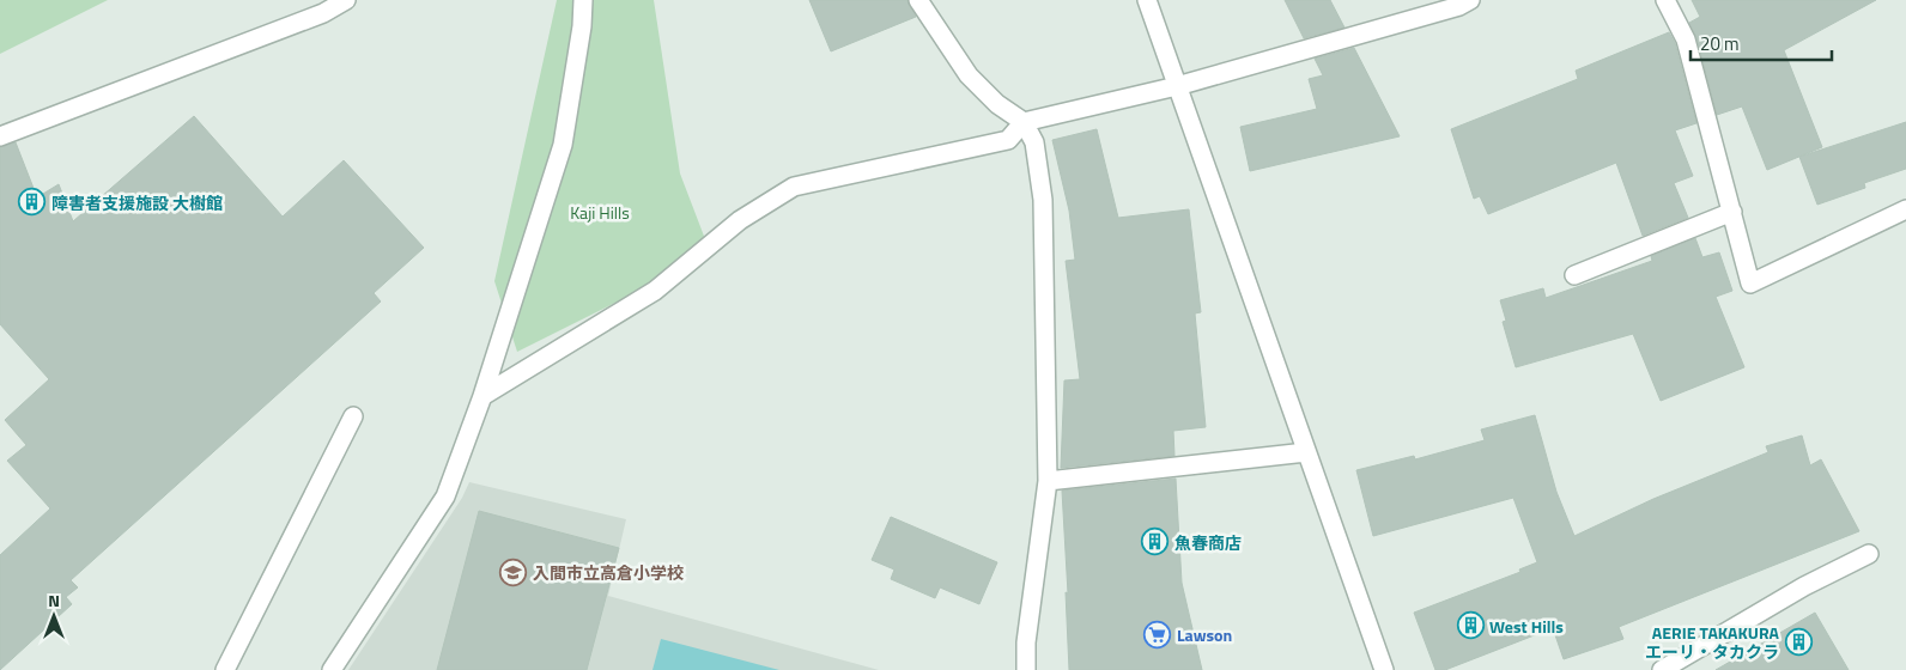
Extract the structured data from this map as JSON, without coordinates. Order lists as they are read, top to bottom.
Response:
{
  "parks": ["Kaji Hills"],
  "places": {
    "building": [
      "障害者支援施設 大樹館",
      "魚春商店",
      "West Hills",
      "AERIE TAKAKURA エーリ・タカクラ"
    ],
    "school or university": ["入間市立高倉小学校"],
    "supermarket": ["Lawson"]
  },
  "scale_bar": "20 m",
  "north": "top"
}
